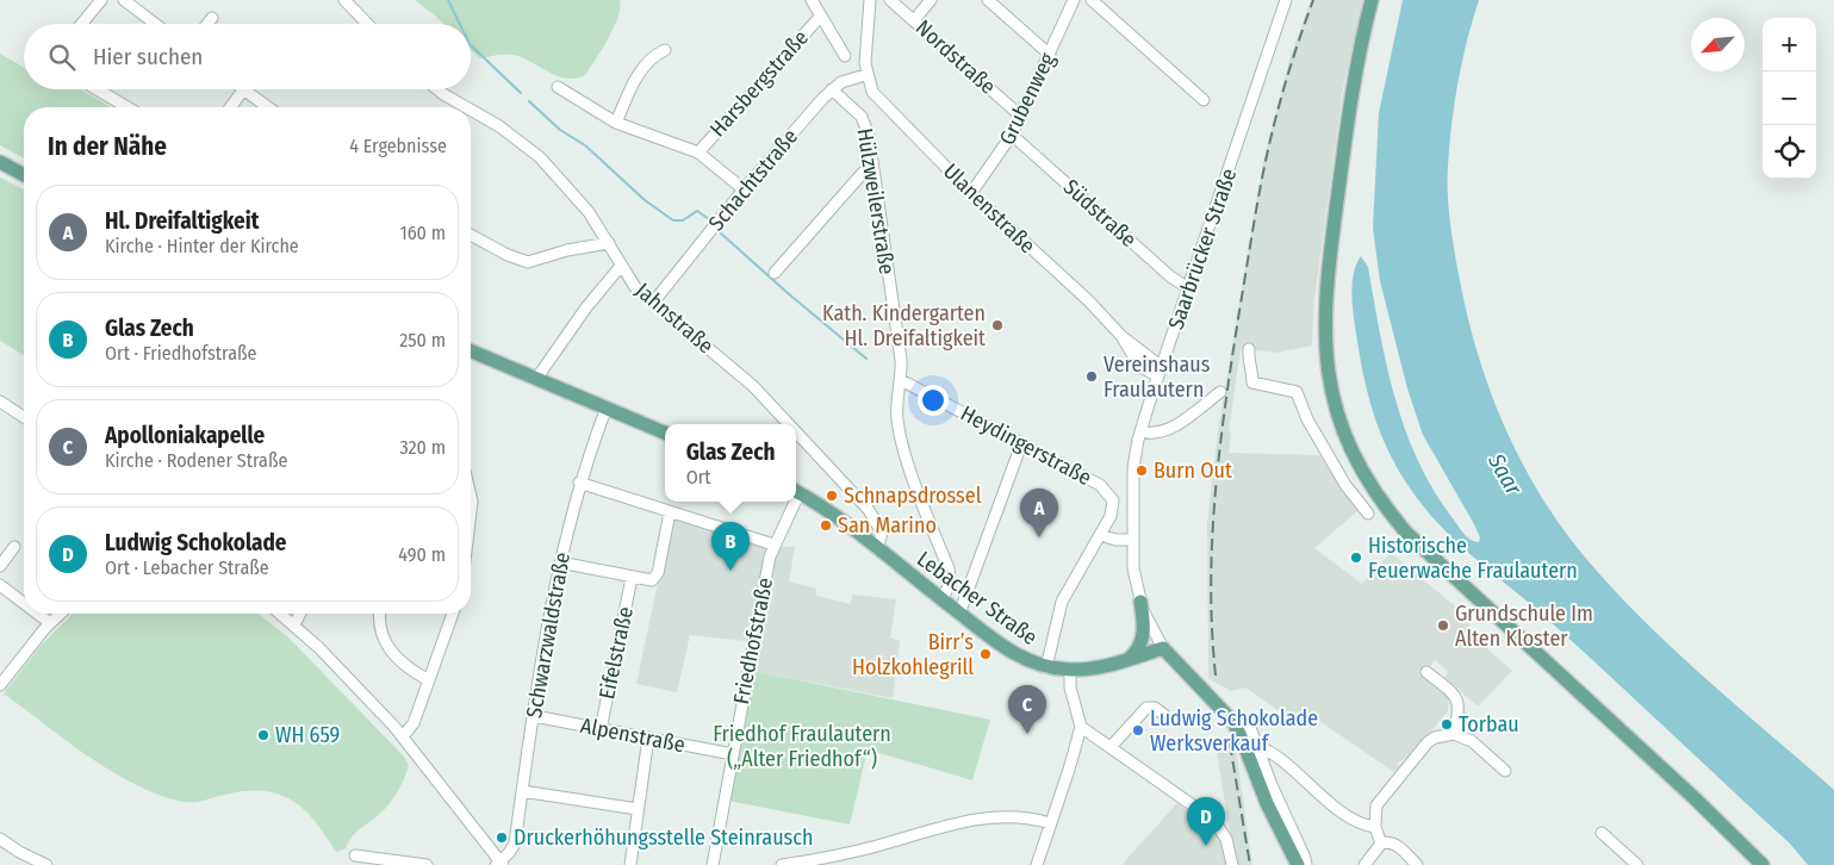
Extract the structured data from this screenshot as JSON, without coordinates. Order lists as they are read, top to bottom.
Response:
{
  "streets": {
    "main road": ["Lebacher Straße"],
    "street": [
      "Nordstraße",
      "Harsbergstraße",
      "Grubenweg",
      "Schachtstraße",
      "Hülzweilerstraße",
      "Ulanenstraße",
      "Südstraße",
      "Saarbrücker Straße",
      "Jahnstraße",
      "Heydingerstraße",
      "Schwarzwaldstraße",
      "Friedhofstraße",
      "Eifelstraße",
      "Alpenstraße"
    ]
  },
  "crossings": [
    ["Nordstraße", "Grubenweg"],
    ["Grubenweg", "Ulanenstraße"],
    ["Grubenweg", "Südstraße"],
    ["Schachtstraße", "Hülzweilerstraße"],
    ["Schachtstraße", "Ulanenstraße"],
    ["Schachtstraße", "Jahnstraße"],
    ["Hülzweilerstraße", "Heydingerstraße"],
    ["Hülzweilerstraße", "Lebacher Straße"],
    ["Ulanenstraße", "Saarbrücker Straße"],
    ["Südstraße", "Saarbrücker Straße"],
    ["Saarbrücker Straße", "Lebacher Straße"],
    ["Jahnstraße", "Lebacher Straße"],
    ["Heydingerstraße", "Lebacher Straße"],
    ["Schwarzwaldstraße", "Alpenstraße"],
    ["Friedhofstraße", "Alpenstraße"],
    ["Eifelstraße", "Alpenstraße"]
  ],
  "water": ["Saar"],
  "parks": ["Friedhof Fraulautern („Alter Friedhof“)"],
  "places": [
    "Kath. Kindergarten Hl. Dreifaltigkeit",
    "Vereinshaus Fraulautern",
    "Burn Out",
    "Schnapsdrossel",
    "San Marino",
    "Historische Feuerwache Fraulautern",
    "Grundschule Im Alten Kloster",
    "Birr’s Holzkohlegrill",
    "Torbau",
    "Ludwig Schokolade Werksverkauf",
    "WH 659",
    "Druckerhöhungsstelle Steinrausch"
  ],
  "north": "bottom left",
  "page": {
    "map_buttons": ["+", "−"],
    "search": "Hier suchen",
    "heading": ["In der Nähe", "4 Ergebnisse"],
    "list": [
      {
        "mark": "A",
        "name": "Hl. Dreifaltigkeit",
        "note": "Kirche · Hinter der Kirche",
        "value": "160 m"
      },
      {
        "mark": "B",
        "name": "Glas Zech",
        "note": "Ort · Friedhofstraße",
        "value": "250 m"
      },
      {
        "mark": "C",
        "name": "Apolloniakapelle",
        "note": "Kirche · Rodener Straße",
        "value": "320 m"
      },
      {
        "mark": "D",
        "name": "Ludwig Schokolade",
        "note": "Ort · Lebacher Straße",
        "value": "490 m"
      }
    ],
    "popup": ["Glas Zech", "Ort"],
    "pins": [
      "A",
      "B",
      "C",
      "D"
    ]
  }
}
